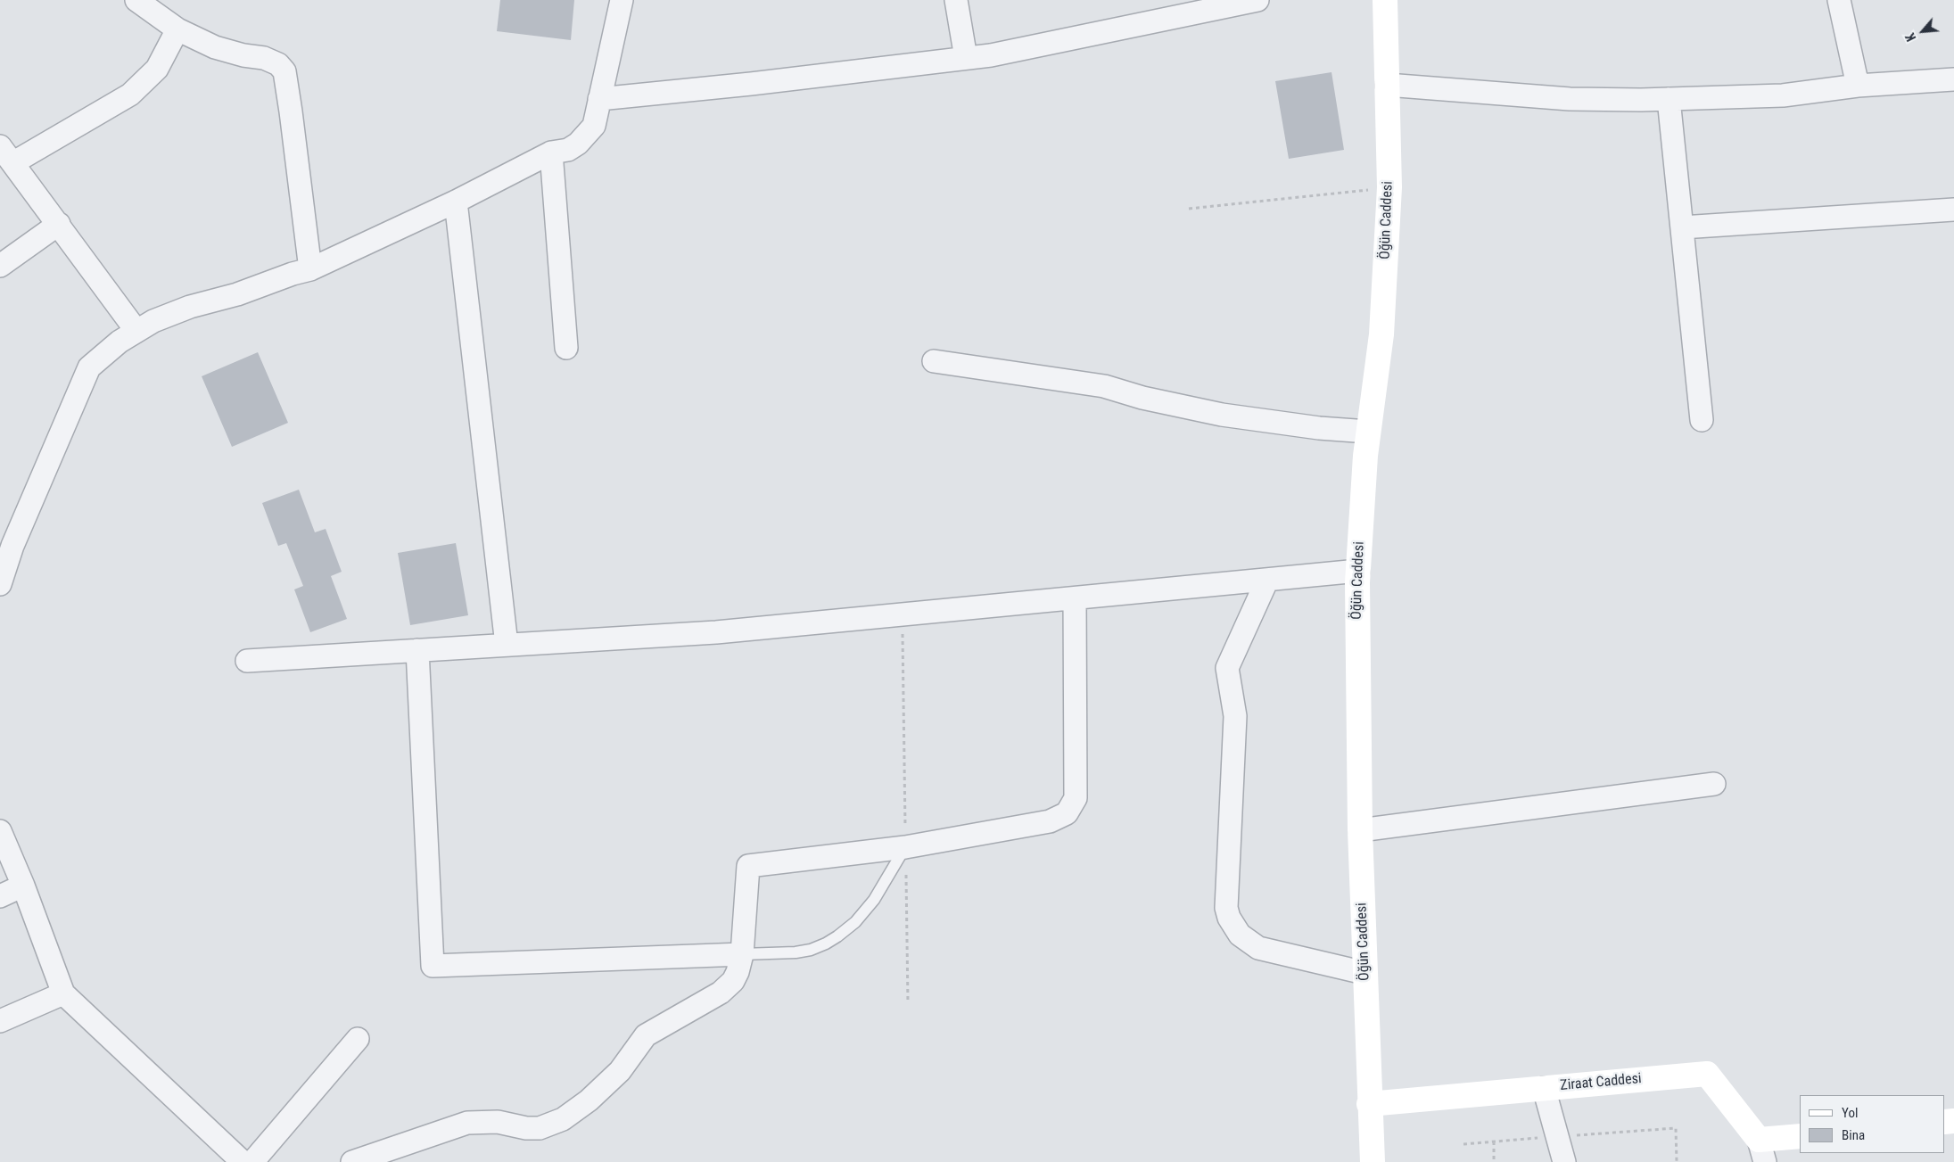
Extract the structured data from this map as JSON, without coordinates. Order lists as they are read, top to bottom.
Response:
{
  "streets": {
    "street": ["Öğün Caddesi", "Ziraat Caddesi"]
  },
  "crossings": [
    ["Öğün Caddesi", "Ziraat Caddesi"]
  ],
  "legend": ["Yol", "Bina"],
  "north": "bottom left"
}
